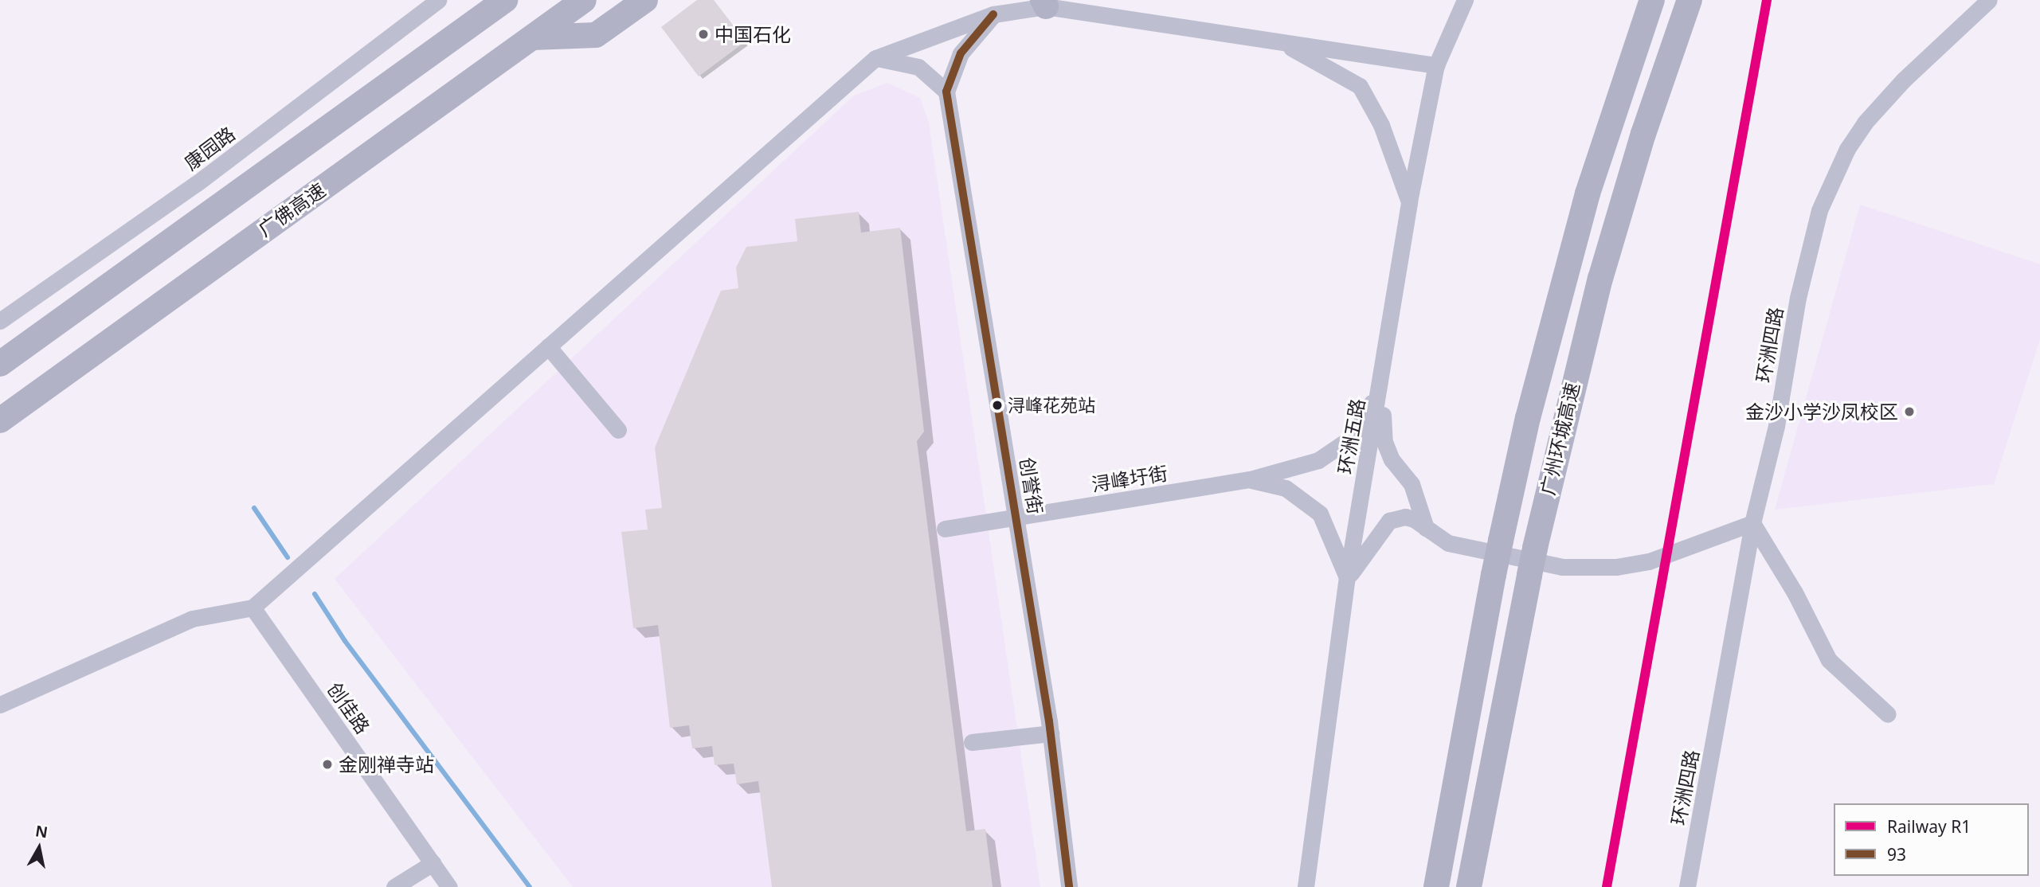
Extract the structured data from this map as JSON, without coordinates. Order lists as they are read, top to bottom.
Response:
{
  "streets": {
    "highway": ["广佛高速", "广州环城高速"],
    "street": [
      "康园路",
      "环洲四路",
      "环洲五路",
      "浔峰圩街",
      "创誉街",
      "创佳路"
    ]
  },
  "crossings": [
    ["浔峰圩街", "创誉街"]
  ],
  "places": [
    "中国石化",
    "浔峰花苑站",
    "金沙小学沙凤校区",
    "金刚禅寺站"
  ],
  "lines": ["rail line R1", "transit line 93"],
  "legend": ["Railway R1", "93"],
  "north": "top"
}
